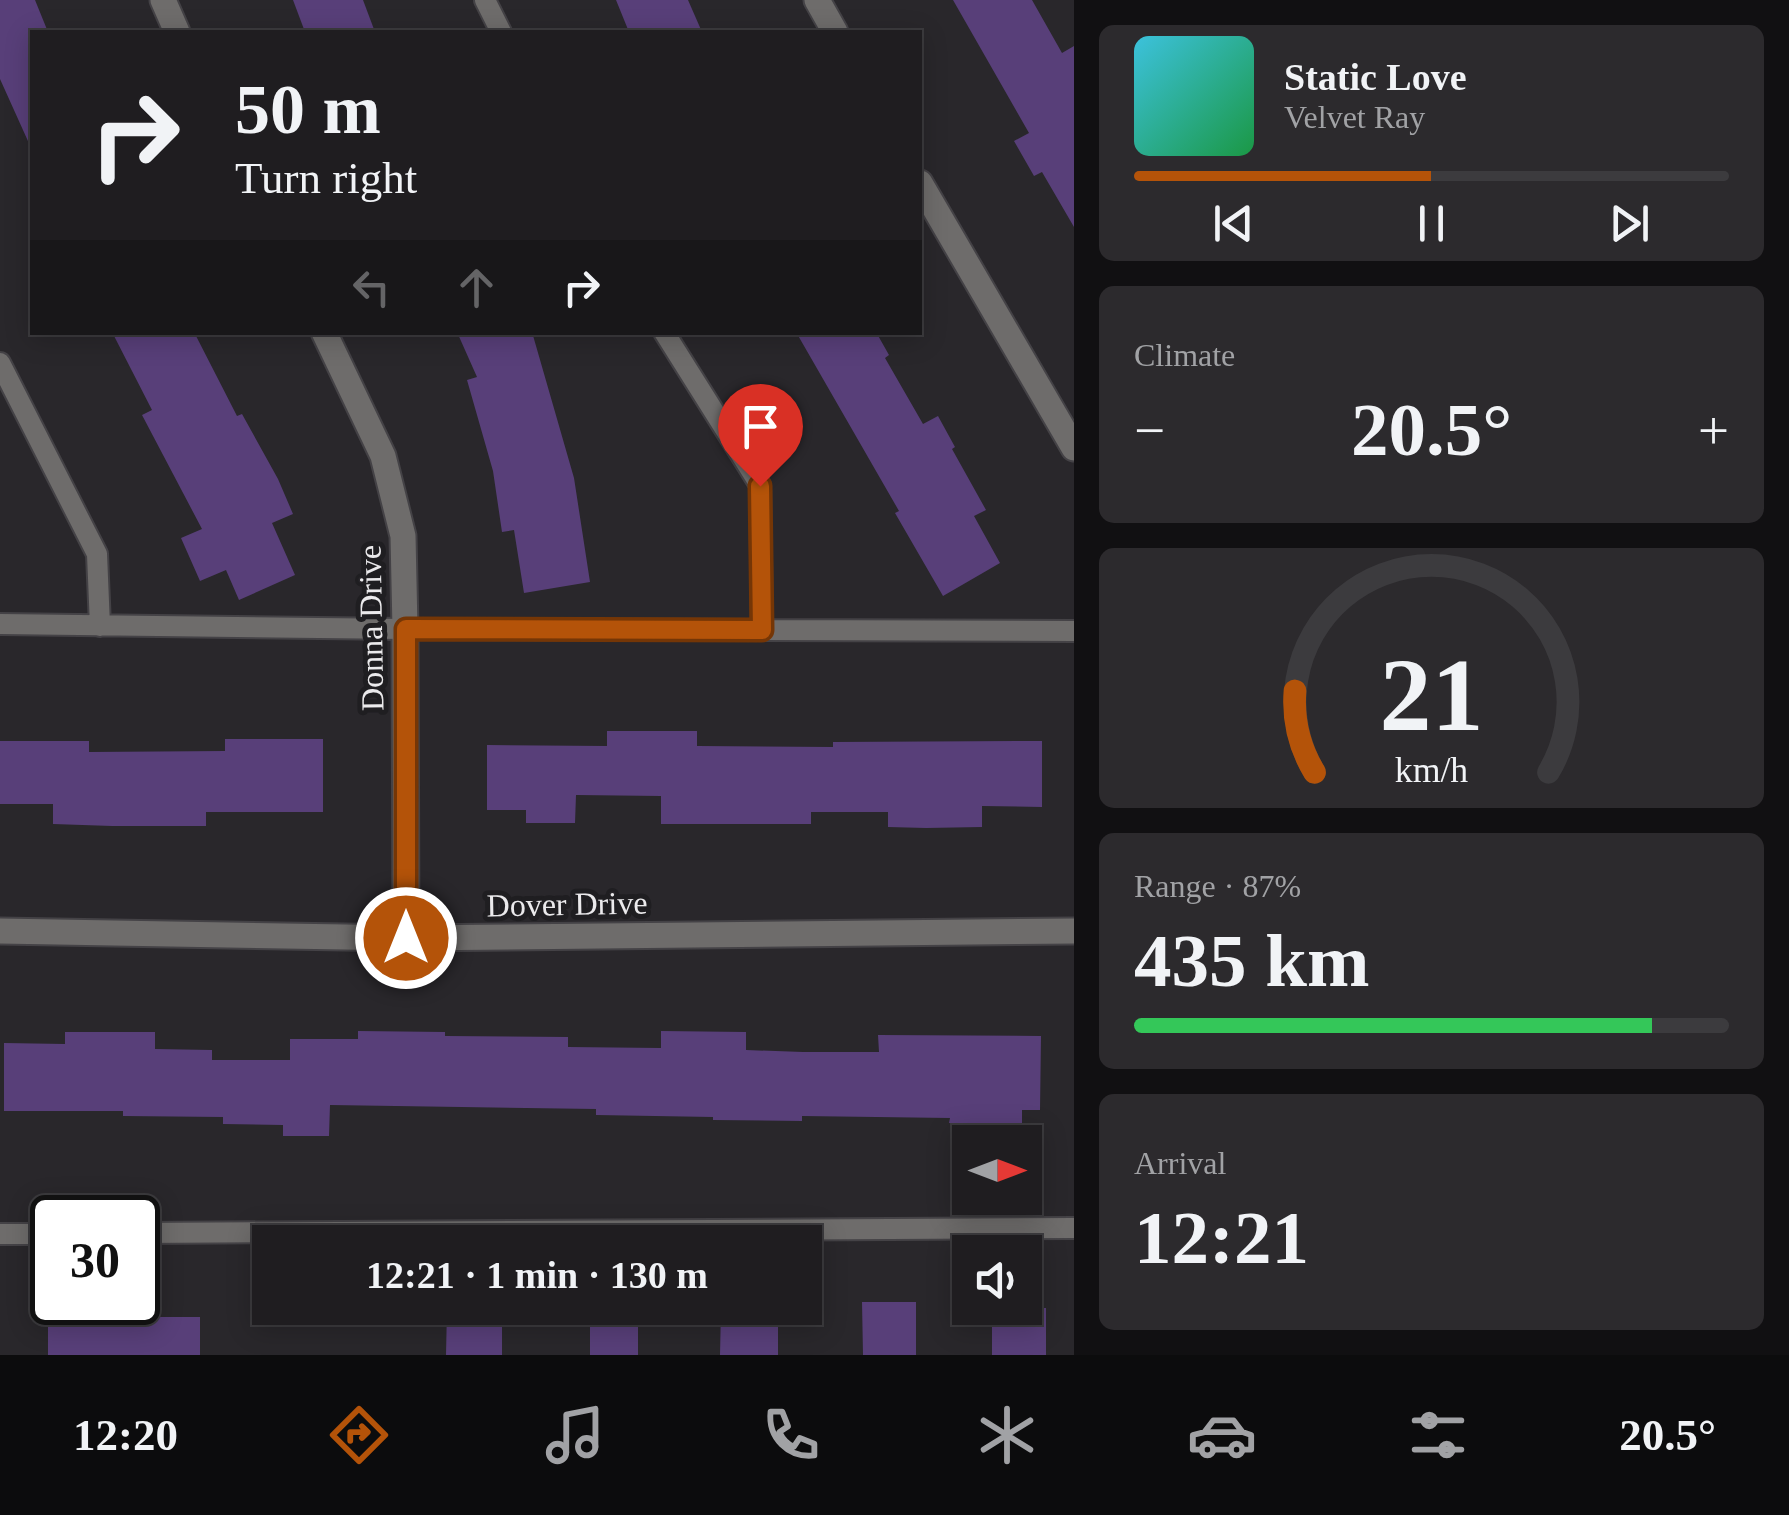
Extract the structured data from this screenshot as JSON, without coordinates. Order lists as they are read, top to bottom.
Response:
{
  "streets": {
    "street": ["Donna Drive", "Dover Drive"]
  },
  "crossings": [
    ["Donna Drive", "Dover Drive"]
  ],
  "north": "right",
  "page": {
    "turn": ["50 m", "Turn right"],
    "song": ["Static Love", "Velvet Ray"],
    "tile": [
      "Climate",
      ["Range · 87%", "435 km"],
      ["Arrival", "12:21"]
    ],
    "heat": ["−", "20.5°", "+"],
    "limit": "30",
    "trip": "12:21 · 1 min · 130 m",
    "tabs": ["12:20", "20.5°"],
    "gauge": ["21", "km/h"]
  }
}
